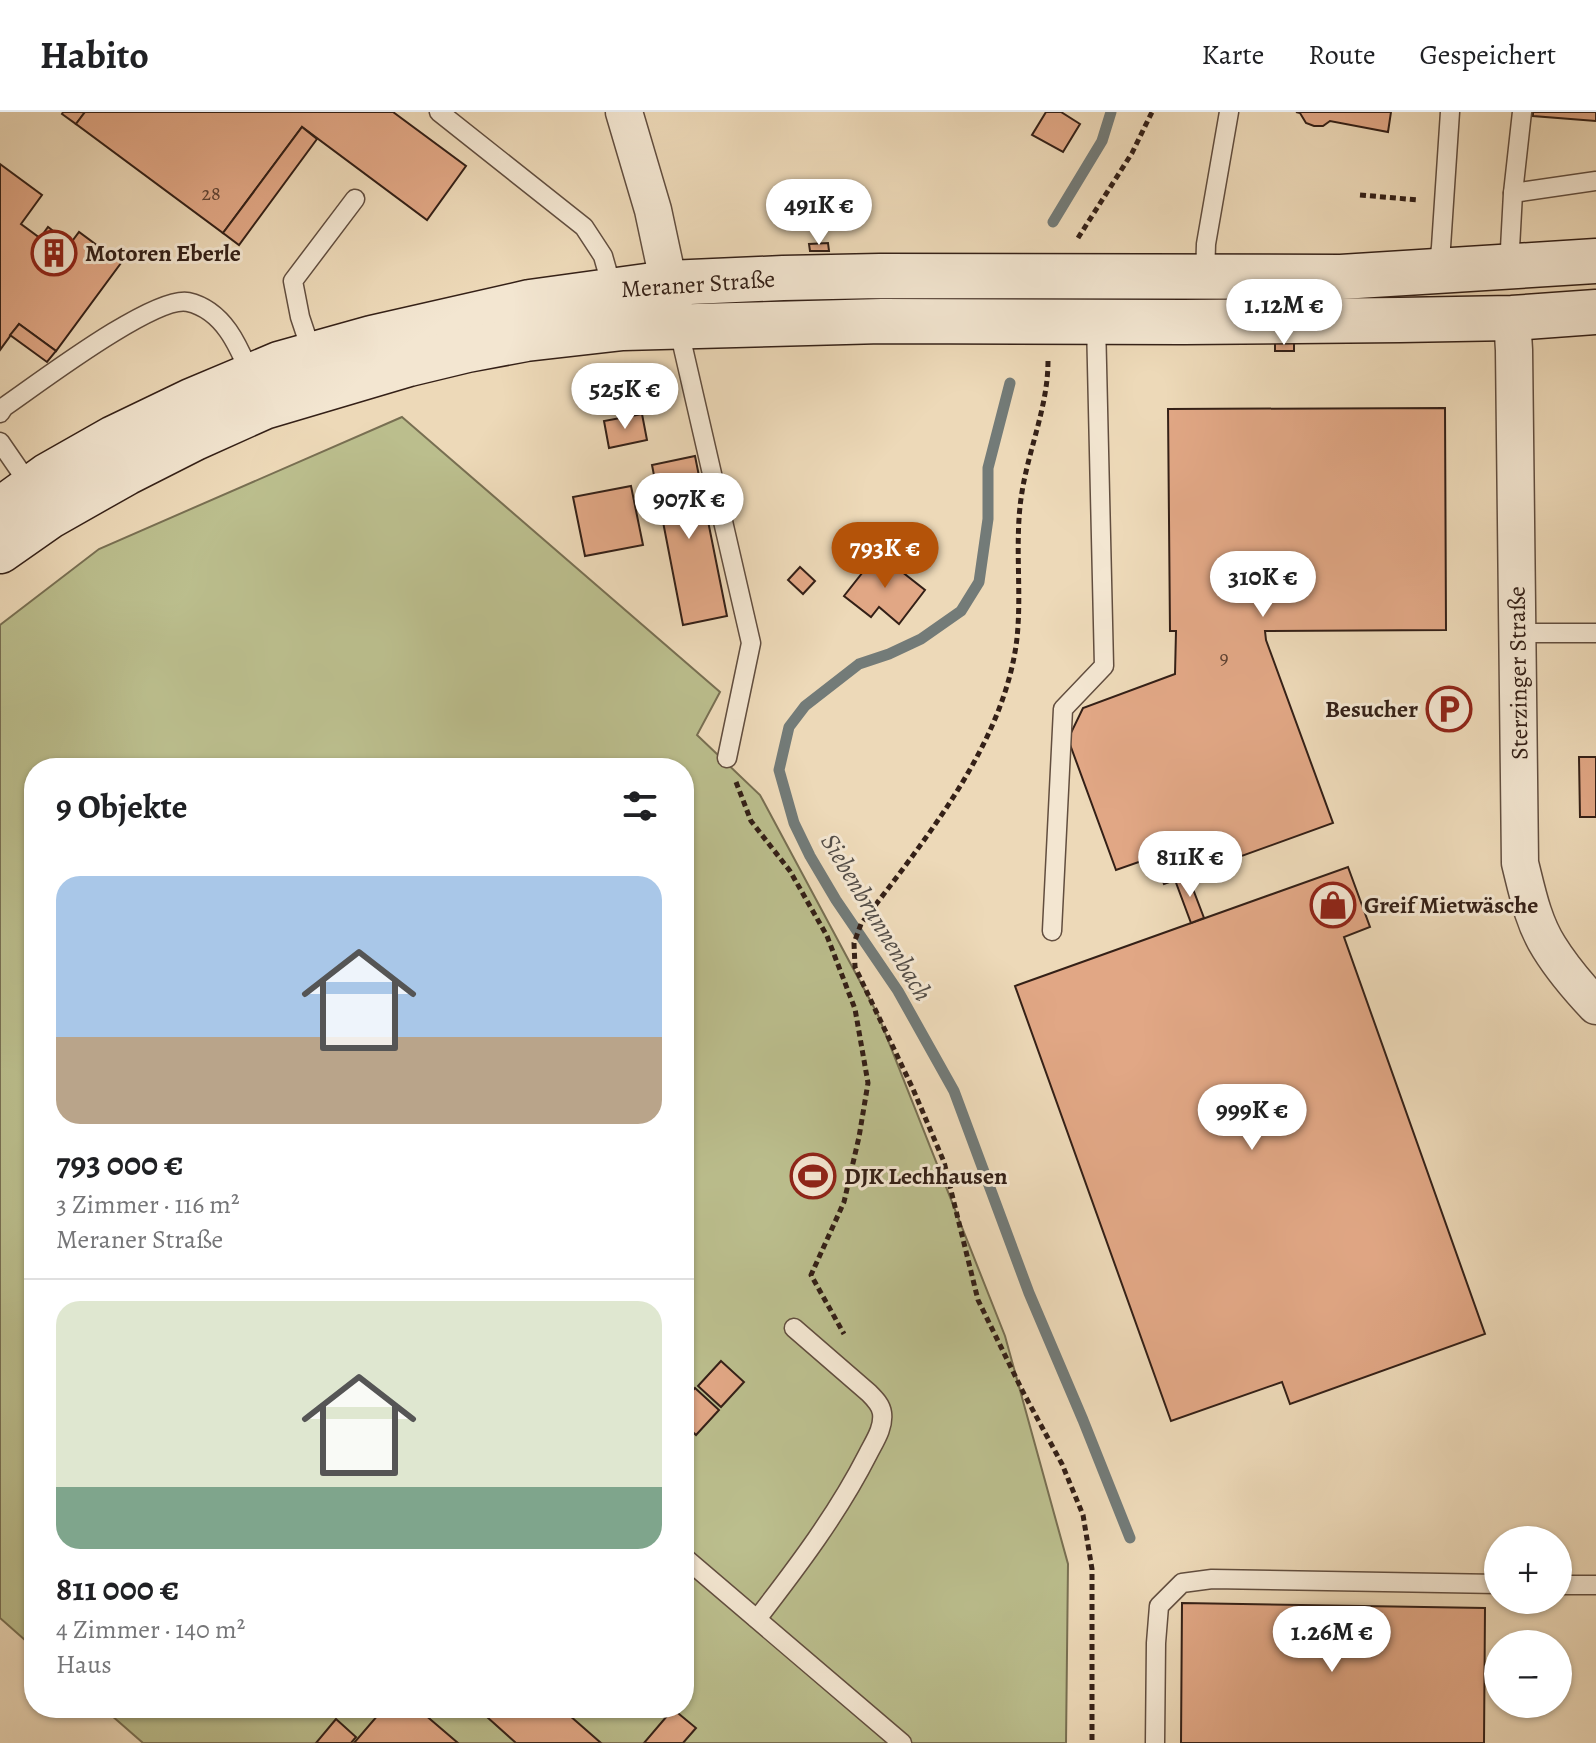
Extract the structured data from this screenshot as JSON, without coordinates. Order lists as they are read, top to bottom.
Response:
{
  "streets": {
    "main road": ["Meraner Straße"],
    "street": ["Sterzinger Straße"]
  },
  "crossings": [
    ["Meraner Straße", "Sterzinger Straße"]
  ],
  "water": ["Siebenbrunnenbach"],
  "places": {
    "building": ["Motoren Eberle"],
    "parking": ["Besucher"],
    "shop": ["Greif Mietwäsche"],
    "sports": ["DJK Lechhausen"]
  },
  "house_numbers": ["28", "9"],
  "page": {
    "header": "Habito",
    "nav": ["Karte", "Route", "Gespeichert"],
    "price": [
      "491K €",
      "1.12M €",
      "525K €",
      "907K €",
      "793K €",
      "310K €",
      "811K €",
      "999K €",
      "1.26M €"
    ],
    "heading": "9 Objekte",
    "list": [
      {
        "name": "793 000 €",
        "note": "3 Zimmer · 116 m² · Meraner Straße"
      },
      {
        "name": "811 000 €",
        "note": "4 Zimmer · 140 m² · Haus"
      }
    ],
    "map_buttons": ["+", "−"]
  }
}
